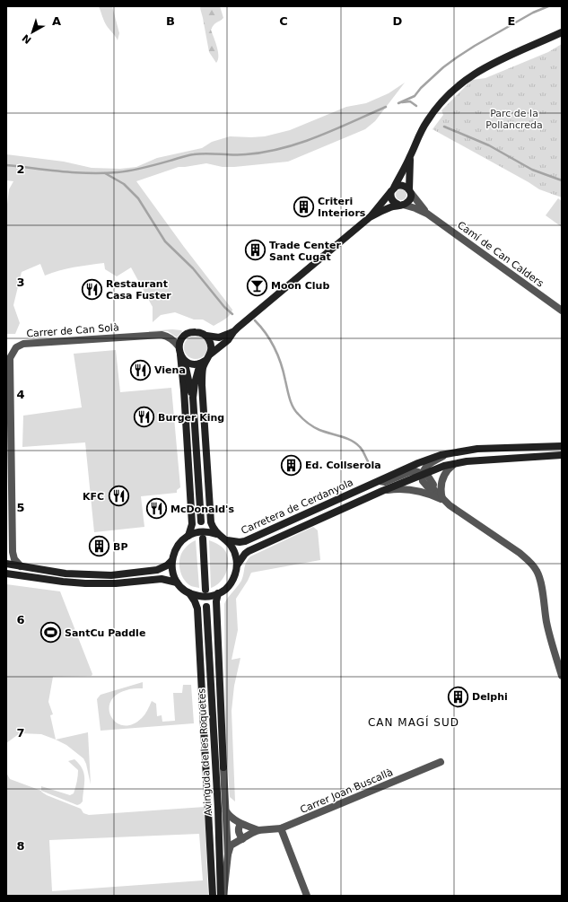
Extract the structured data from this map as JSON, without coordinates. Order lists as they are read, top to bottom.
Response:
{
  "streets": {
    "main road": ["Carretera de Cerdanyola", "Avinguda de les Roquetes"],
    "street": ["Camí de Can Calders", "Carrer de Can Solà", "Carrer Joan Buscallà"]
  },
  "districts": ["CAN MAGÍ SUD"],
  "parks": ["Parc de la Pollancreda"],
  "places": {
    "building": [
      "Criteri Interiors",
      "Trade Center Sant Cugat",
      "Ed. Collserola",
      "BP",
      "Delphi"
    ],
    "bar": ["Moon Club"],
    "restaurant": [
      "Restaurant Casa Fuster",
      "Viena",
      "Burger King",
      "KFC",
      "McDonald's"
    ],
    "sports": ["SantCu Paddle"]
  },
  "north": "bottom left",
  "grid": {
    "columns": [
      "A",
      "B",
      "C",
      "D",
      "E"
    ],
    "rows": [
      "2",
      "3",
      "4",
      "5",
      "6",
      "7",
      "8"
    ]
  }
}
